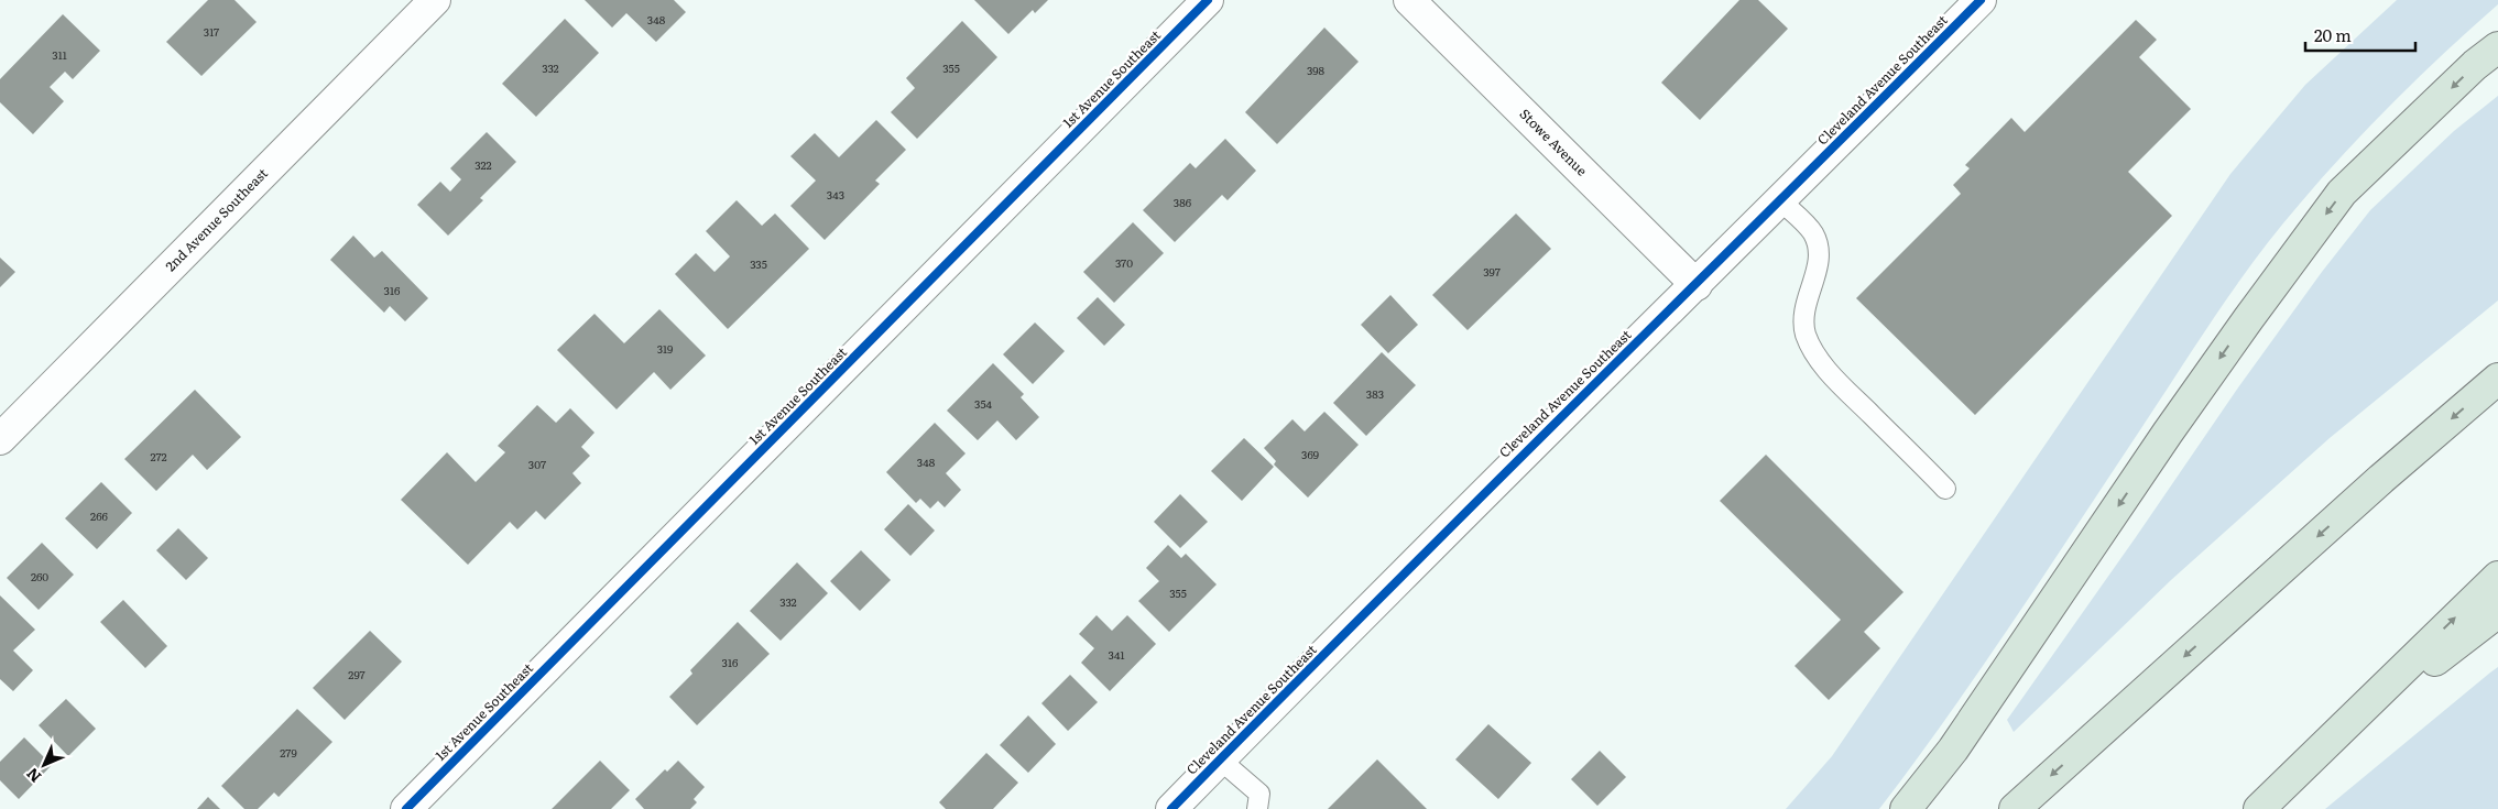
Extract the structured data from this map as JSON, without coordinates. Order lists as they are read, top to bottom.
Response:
{
  "streets": {
    "street": [
      "1st Avenue Southeast",
      "Cleveland Avenue Southeast",
      "Stowe Avenue",
      "2nd Avenue Southeast"
    ]
  },
  "crossings": [
    ["Cleveland Avenue Southeast", "Stowe Avenue"]
  ],
  "house_numbers": [
    "348",
    "317",
    "311",
    "332",
    "355",
    "398",
    "322",
    "343",
    "386",
    "370",
    "335",
    "397",
    "316",
    "319",
    "383",
    "354",
    "369",
    "272",
    "348",
    "307",
    "266",
    "260",
    "355",
    "332",
    "341",
    "316",
    "297",
    "279"
  ],
  "scale_bar": "20 m",
  "north": "bottom left"
}
